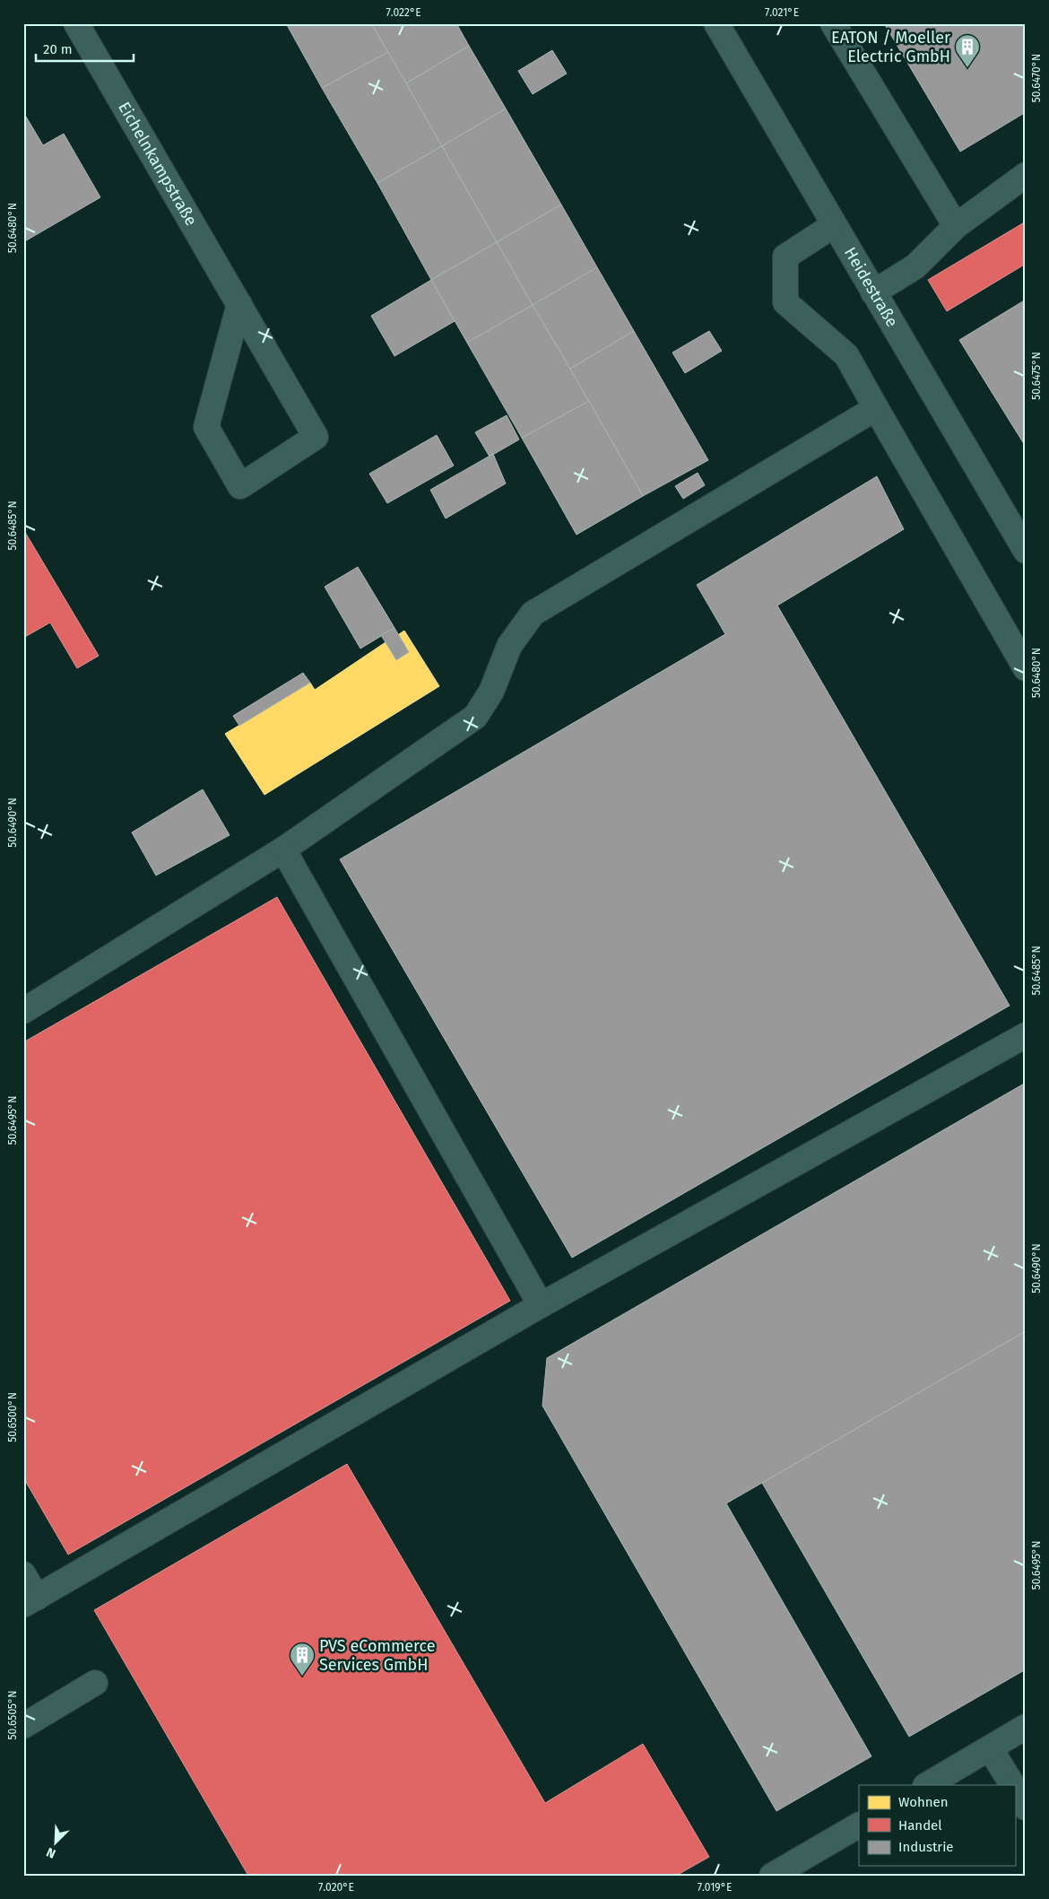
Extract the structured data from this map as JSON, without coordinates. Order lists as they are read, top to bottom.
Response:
{
  "streets": {
    "street": ["Eichelnkampstraße", "Heidestraße"]
  },
  "places": {
    "building": ["EATON / Moeller Electric GmbH", "PVS eCommerce Services GmbH"]
  },
  "legend": ["Wohnen", "Handel", "Industrie"],
  "scale_bar": "20 m",
  "north": "bottom left",
  "coordinates": [
    "7.022°E",
    "7.021°E",
    "50.6470°N",
    "50.6480°N",
    "50.6475°N",
    "50.6485°N",
    "50.6490°N",
    "50.6495°N",
    "50.6500°N",
    "50.6505°N",
    "7.020°E",
    "7.019°E"
  ]
}
